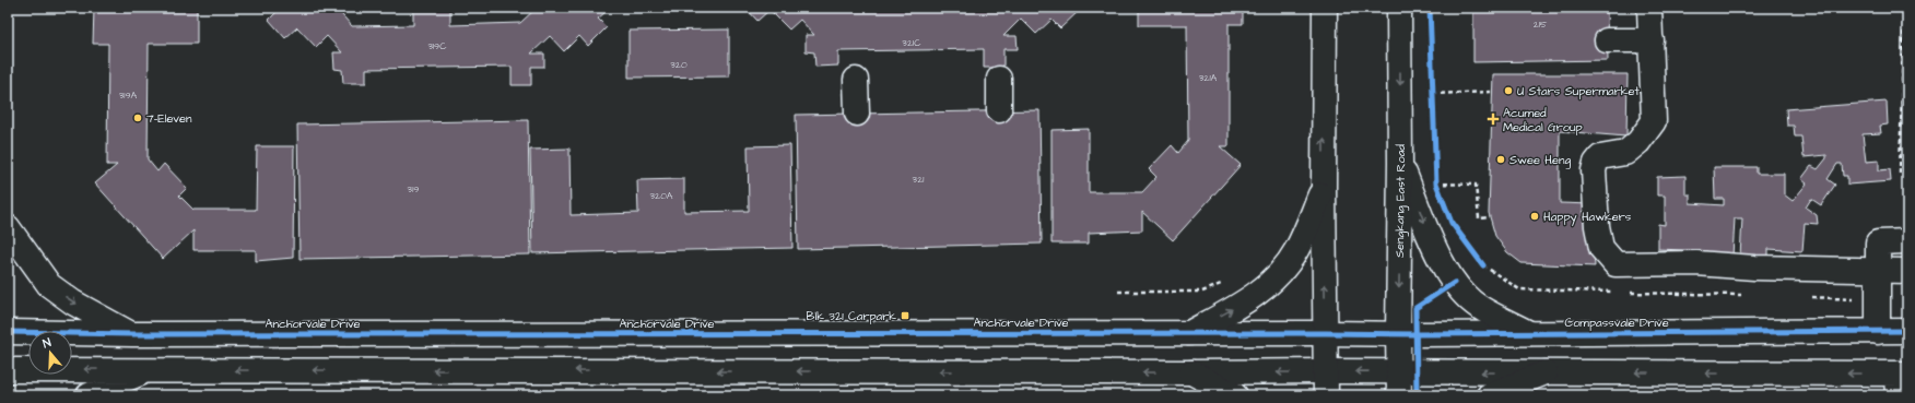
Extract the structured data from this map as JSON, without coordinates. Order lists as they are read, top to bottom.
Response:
{
  "streets": {
    "street": ["Sengkang East Road", "Anchorvale Drive", "Compassvale Drive"]
  },
  "crossings": [
    ["Sengkang East Road", "Compassvale Drive"],
    ["Anchorvale Drive", "Compassvale Drive"]
  ],
  "places": {
    "other": [
      "U Stars Supermarket",
      "7-Eleven",
      "Swee Heng",
      "Happy Hawkers"
    ],
    "health": ["Acumed Medical Group"],
    "transit": ["Blk 321 Carpark"]
  },
  "house_numbers": [
    "215",
    "321C",
    "319C",
    "320",
    "321A",
    "319A",
    "321",
    "319",
    "320A"
  ],
  "north": "top"
}
